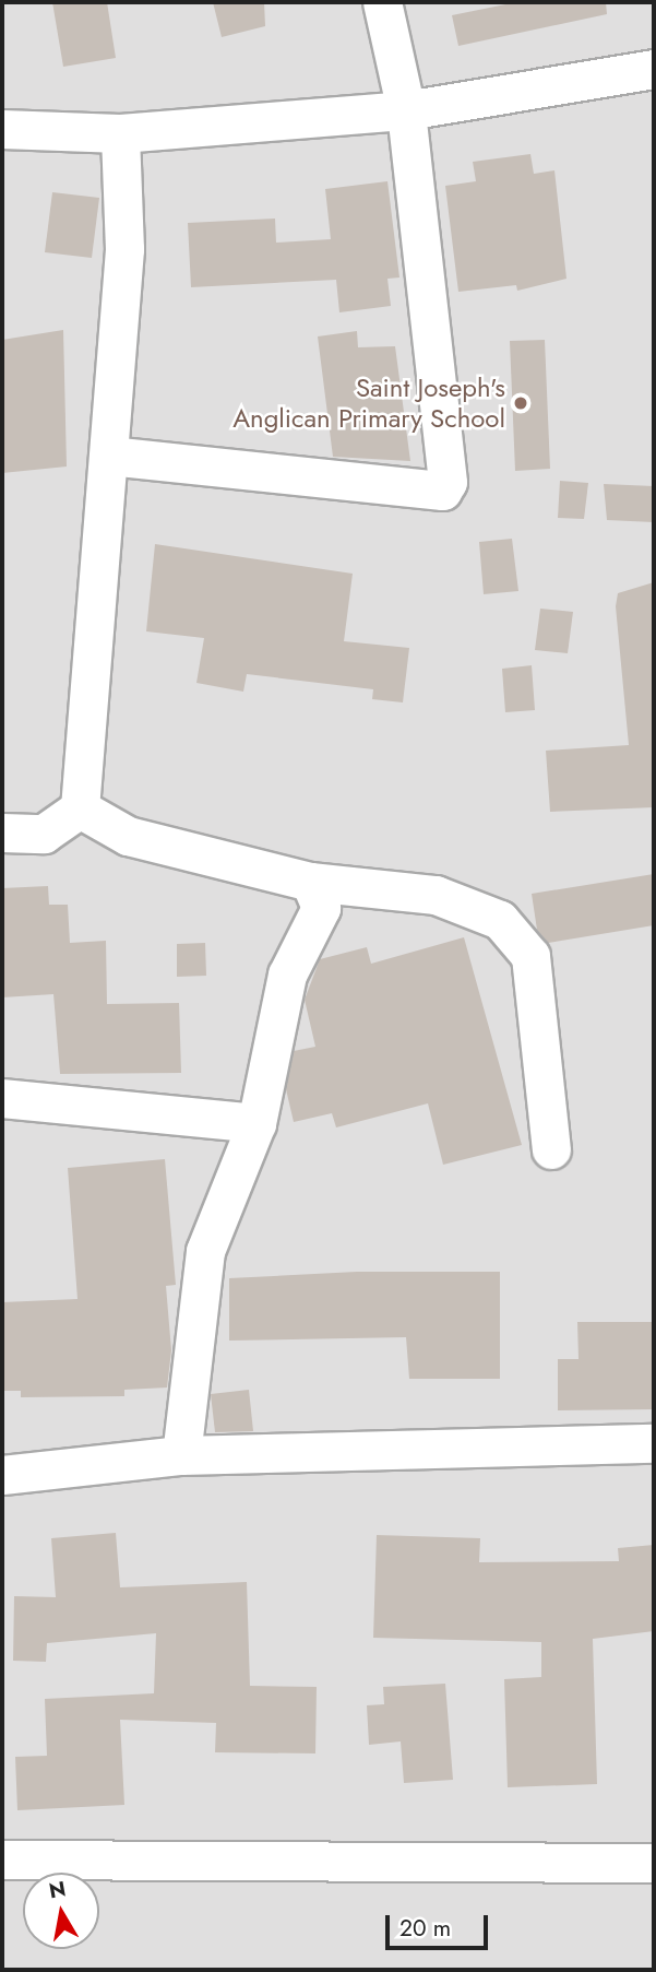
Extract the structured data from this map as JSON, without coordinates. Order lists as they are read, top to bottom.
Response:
{
  "places": ["Saint Joseph's Anglican Primary School"],
  "scale_bar": "20 m",
  "north": "top"
}
